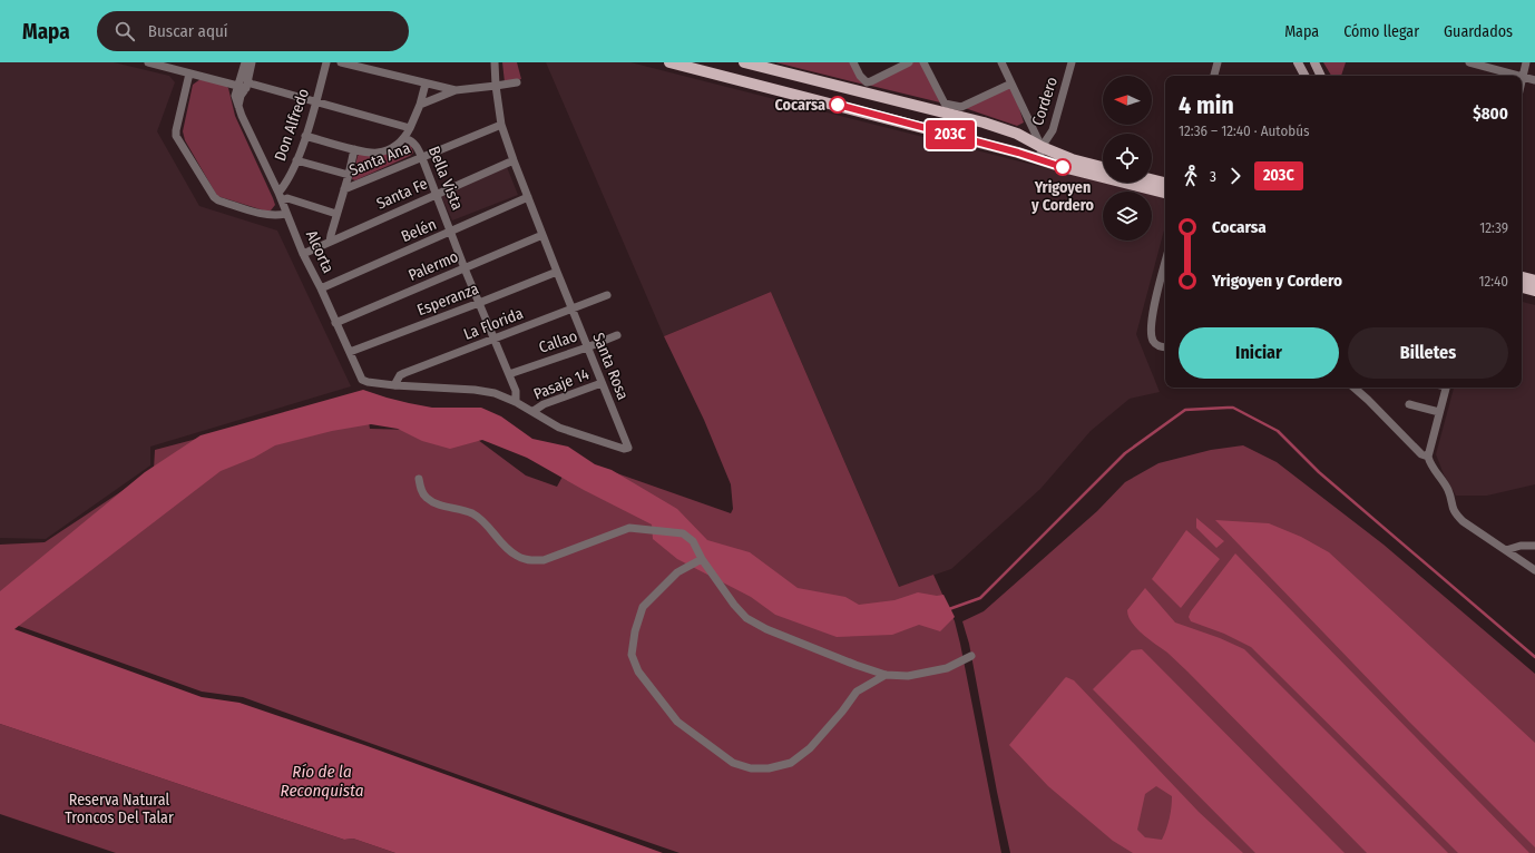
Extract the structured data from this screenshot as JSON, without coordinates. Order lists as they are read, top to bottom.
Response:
{
  "streets": {
    "street": [
      "Cordero",
      "Don Alfredo",
      "Santa Ana",
      "Bella Vista",
      "Santa Fe",
      "Belén",
      "Alcorta",
      "Palermo",
      "Esperanza",
      "La Florida",
      "Callao",
      "Santa Rosa",
      "Pasaje 14"
    ]
  },
  "crossings": [
    ["Don Alfredo", "Alcorta"],
    ["Santa Ana", "Bella Vista"],
    ["Santa Ana", "Santa Rosa"],
    ["Bella Vista", "Santa Fe"],
    ["Bella Vista", "Belén"],
    ["Bella Vista", "Palermo"],
    ["Bella Vista", "Esperanza"],
    ["Bella Vista", "La Florida"],
    ["Bella Vista", "Callao"],
    ["Bella Vista", "Santa Rosa"],
    ["Santa Fe", "Alcorta"],
    ["Santa Fe", "Santa Rosa"],
    ["Belén", "Alcorta"],
    ["Belén", "Santa Rosa"],
    ["Alcorta", "Palermo"],
    ["Alcorta", "Esperanza"],
    ["Alcorta", "La Florida"],
    ["Alcorta", "Santa Rosa"],
    ["Palermo", "Santa Rosa"],
    ["Esperanza", "Santa Rosa"],
    ["La Florida", "Santa Rosa"],
    ["Callao", "Santa Rosa"],
    ["Santa Rosa", "Pasaje 14"]
  ],
  "water": ["Río de la Reconquista"],
  "parks": ["Reserva Natural Troncos Del Talar"],
  "places": ["Cocarsa", "Yrigoyen y Cordero"],
  "lines": ["bus line 203C"],
  "north": "left",
  "page": {
    "header": "Mapa",
    "search": "Buscar aquí",
    "nav": ["Mapa", "Cómo llegar", "Guardados"],
    "on_map": "203C",
    "heading": ["4 min", "12:36 – 12:40 · Autobús", "$800"],
    "legs": ["3", "203C"],
    "list": [
      {
        "name": "Cocarsa",
        "value": "12:39"
      },
      {
        "name": "Yrigoyen y Cordero",
        "value": "12:40"
      }
    ],
    "buttons": ["Iniciar", "Billetes"]
  }
}
